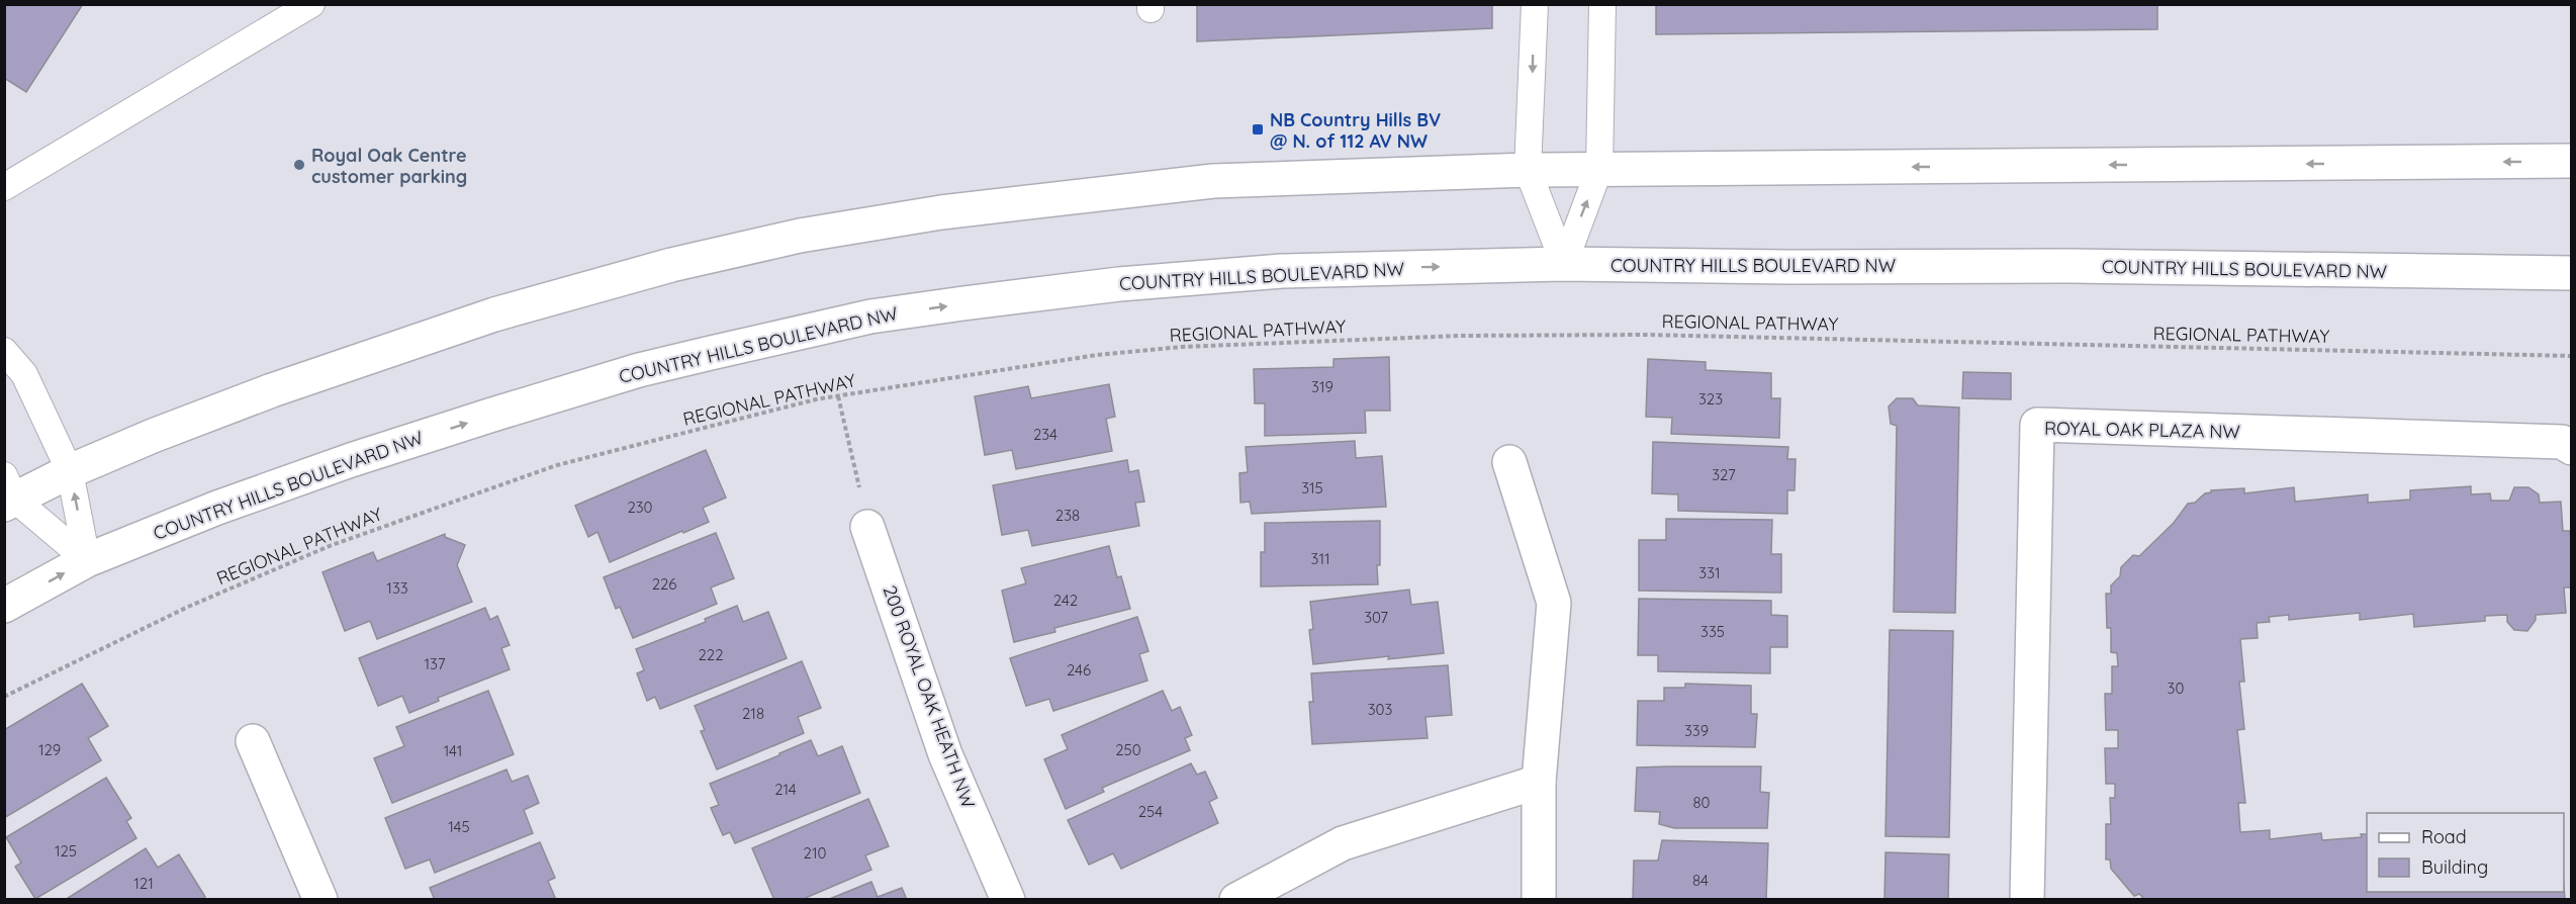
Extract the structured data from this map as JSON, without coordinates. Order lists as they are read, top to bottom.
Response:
{
  "streets": {
    "main road": ["COUNTRY HILLS BOULEVARD NW", "ROYAL OAK PLAZA NW", "200 ROYAL OAK HEATH NW"],
    "path": ["REGIONAL PATHWAY"]
  },
  "places": {
    "transit": ["NB Country Hills BV @ N. of 112 AV NW"],
    "other": ["Royal Oak Centre customer parking"]
  },
  "house_numbers": [
    "319",
    "323",
    "234",
    "327",
    "315",
    "230",
    "238",
    "311",
    "331",
    "226",
    "133",
    "242",
    "307",
    "335",
    "222",
    "137",
    "246",
    "30",
    "303",
    "218",
    "339",
    "129",
    "250",
    "141",
    "214",
    "80",
    "254",
    "145",
    "125",
    "210",
    "84",
    "121"
  ],
  "legend": ["Road", "Building"]
}
